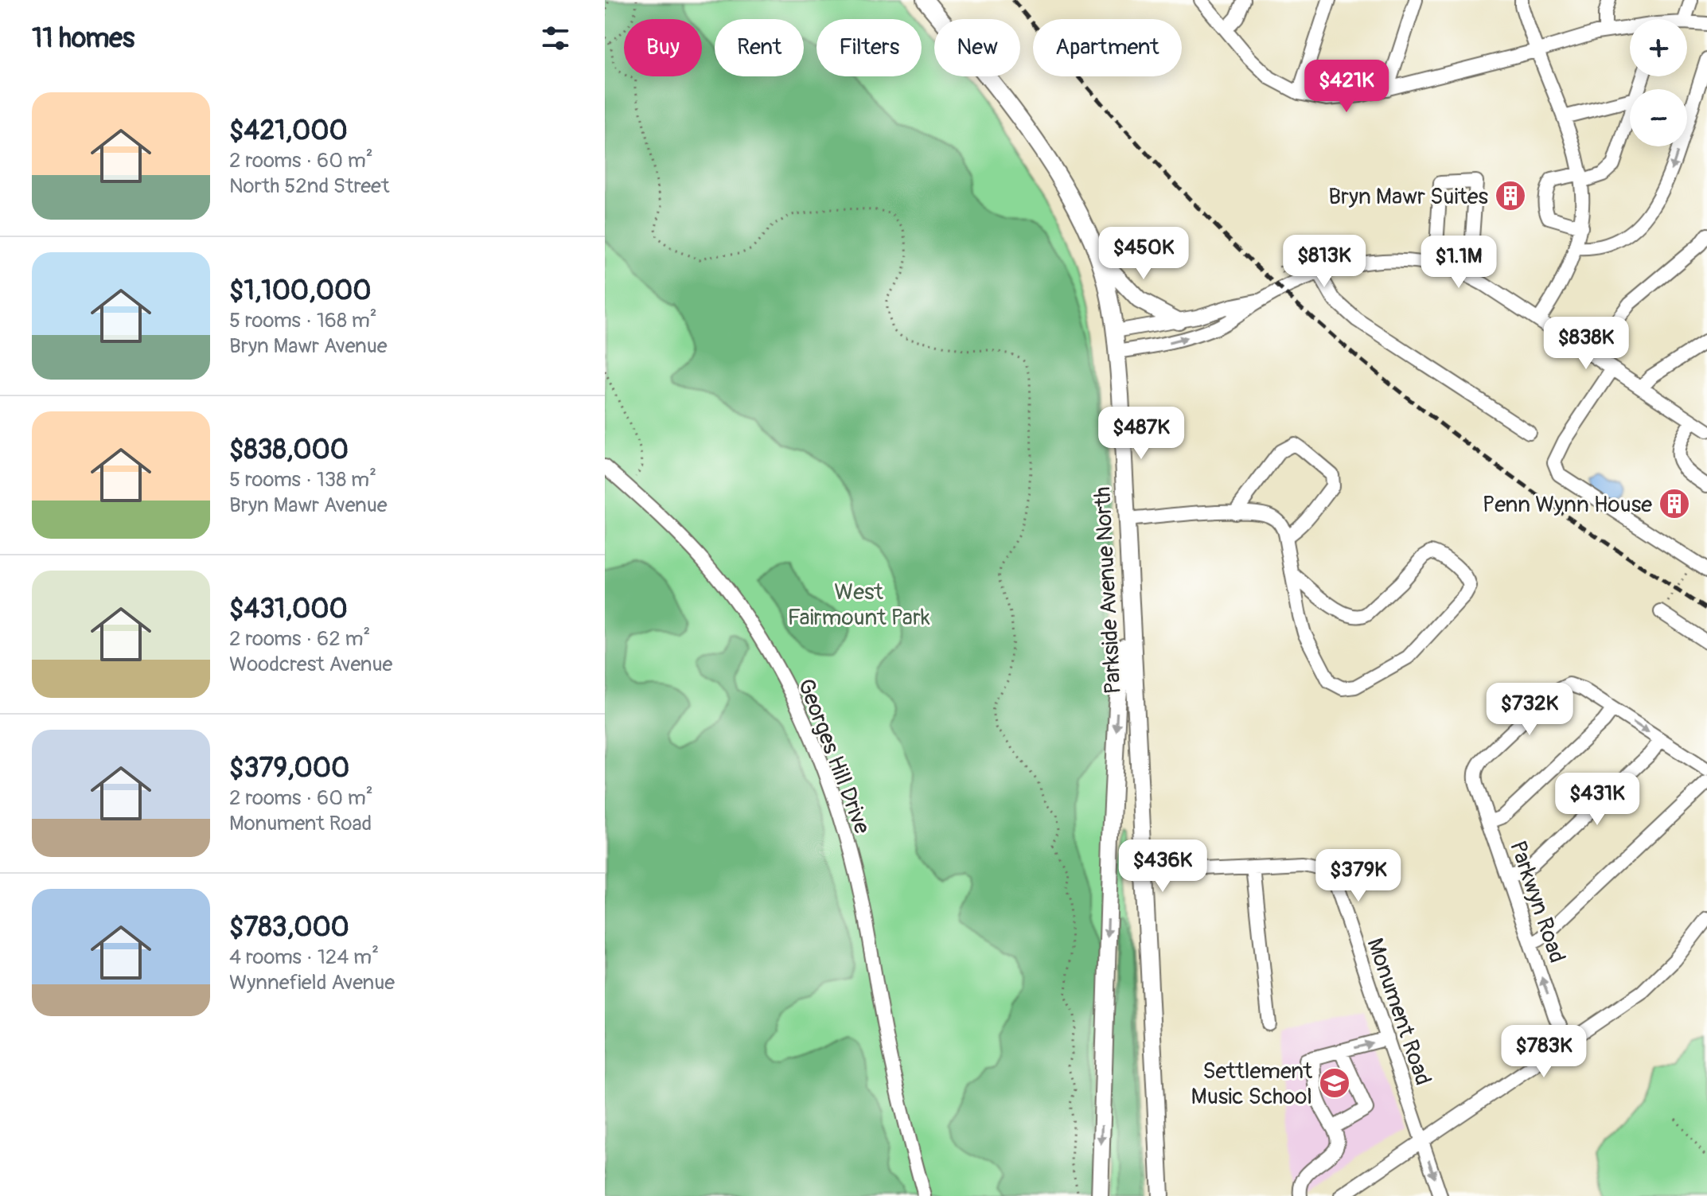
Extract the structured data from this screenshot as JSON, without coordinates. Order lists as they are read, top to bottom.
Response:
{
  "streets": {
    "main road": ["Parkside Avenue North"],
    "street": ["Georges Hill Drive", "Parkwyn Road", "Monument Road"]
  },
  "crossings": [
    ["Parkside Avenue North", "Monument Road"]
  ],
  "parks": ["West Fairmount Park"],
  "places": {
    "building": ["Bryn Mawr Suites", "Penn Wynn House"],
    "school or university": ["Settlement Music School"]
  },
  "page": {
    "heading": "11 homes",
    "map_buttons": ["+", "−"],
    "chip": [
      "Buy",
      "Rent",
      "Filters",
      "New",
      "Apartment"
    ],
    "price": [
      "$421K",
      "$450K",
      "$813K",
      "$1.1M",
      "$838K",
      "$487K",
      "$732K",
      "$431K",
      "$436K",
      "$379K",
      "$783K"
    ],
    "list": [
      {
        "name": "$421,000",
        "note": "2 rooms · 60 m² · North 52nd Street"
      },
      {
        "name": "$1,100,000",
        "note": "5 rooms · 168 m² · Bryn Mawr Avenue"
      },
      {
        "name": "$838,000",
        "note": "5 rooms · 138 m² · Bryn Mawr Avenue"
      },
      {
        "name": "$431,000",
        "note": "2 rooms · 62 m² · Woodcrest Avenue"
      },
      {
        "name": "$379,000",
        "note": "2 rooms · 60 m² · Monument Road"
      },
      {
        "name": "$783,000",
        "note": "4 rooms · 124 m² · Wynnefield Avenue"
      }
    ]
  }
}
